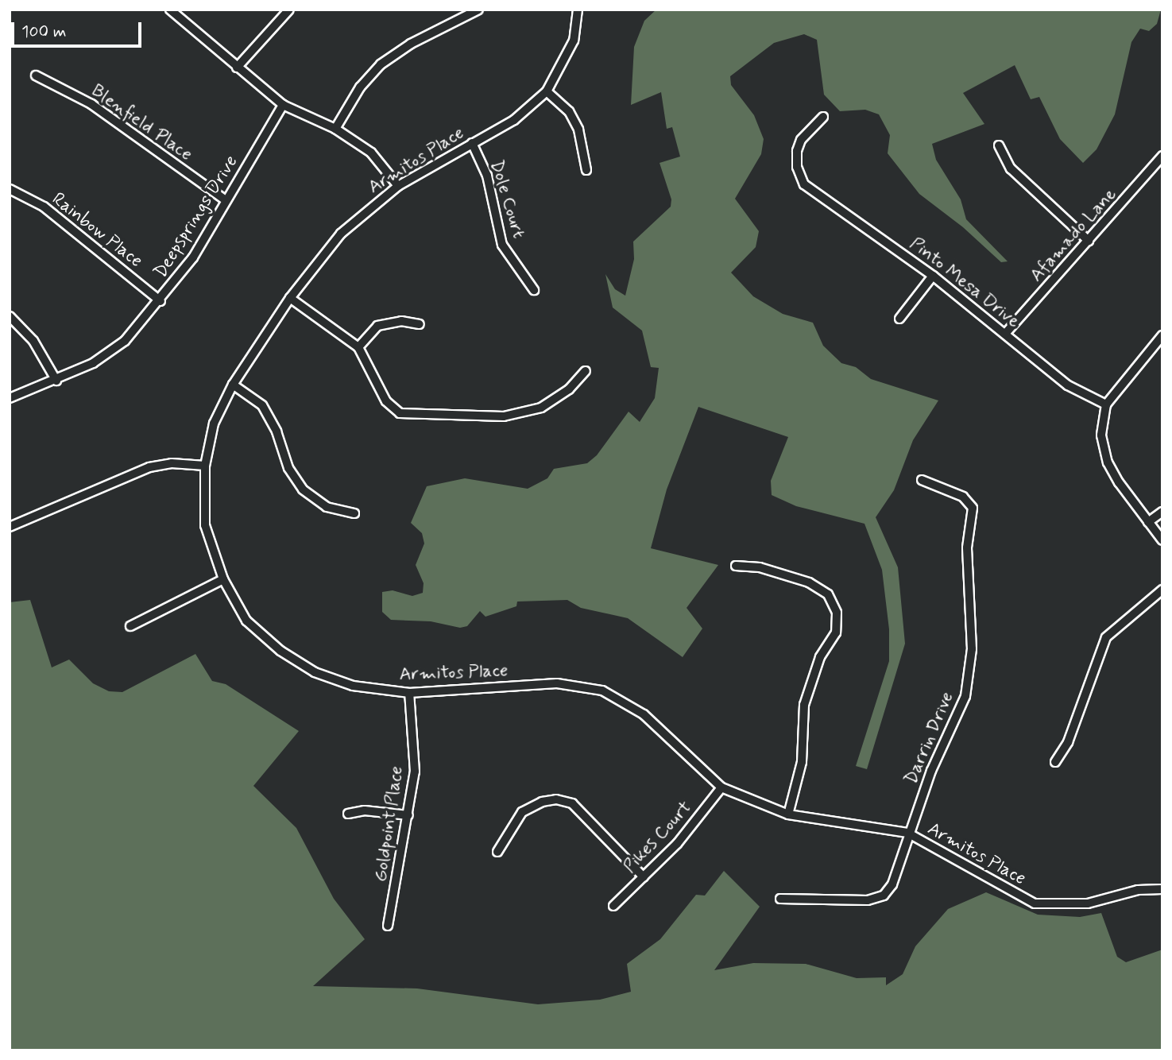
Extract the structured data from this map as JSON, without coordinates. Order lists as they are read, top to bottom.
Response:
{
  "streets": {
    "street": [
      "Blenfield Place",
      "Armitos Place",
      "Dole Court",
      "Deepsprings Drive",
      "Rainbow Place",
      "Afamado Lane",
      "Pinto Mesa Drive",
      "Darrin Drive",
      "Goldpoint Place",
      "Pikes Court"
    ]
  },
  "crossings": [
    ["Blenfield Place", "Deepsprings Drive"],
    ["Armitos Place", "Dole Court"],
    ["Armitos Place", "Darrin Drive"],
    ["Armitos Place", "Goldpoint Place"],
    ["Armitos Place", "Pikes Court"],
    ["Deepsprings Drive", "Rainbow Place"],
    ["Afamado Lane", "Pinto Mesa Drive"]
  ],
  "scale_bar": "100 m"
}
